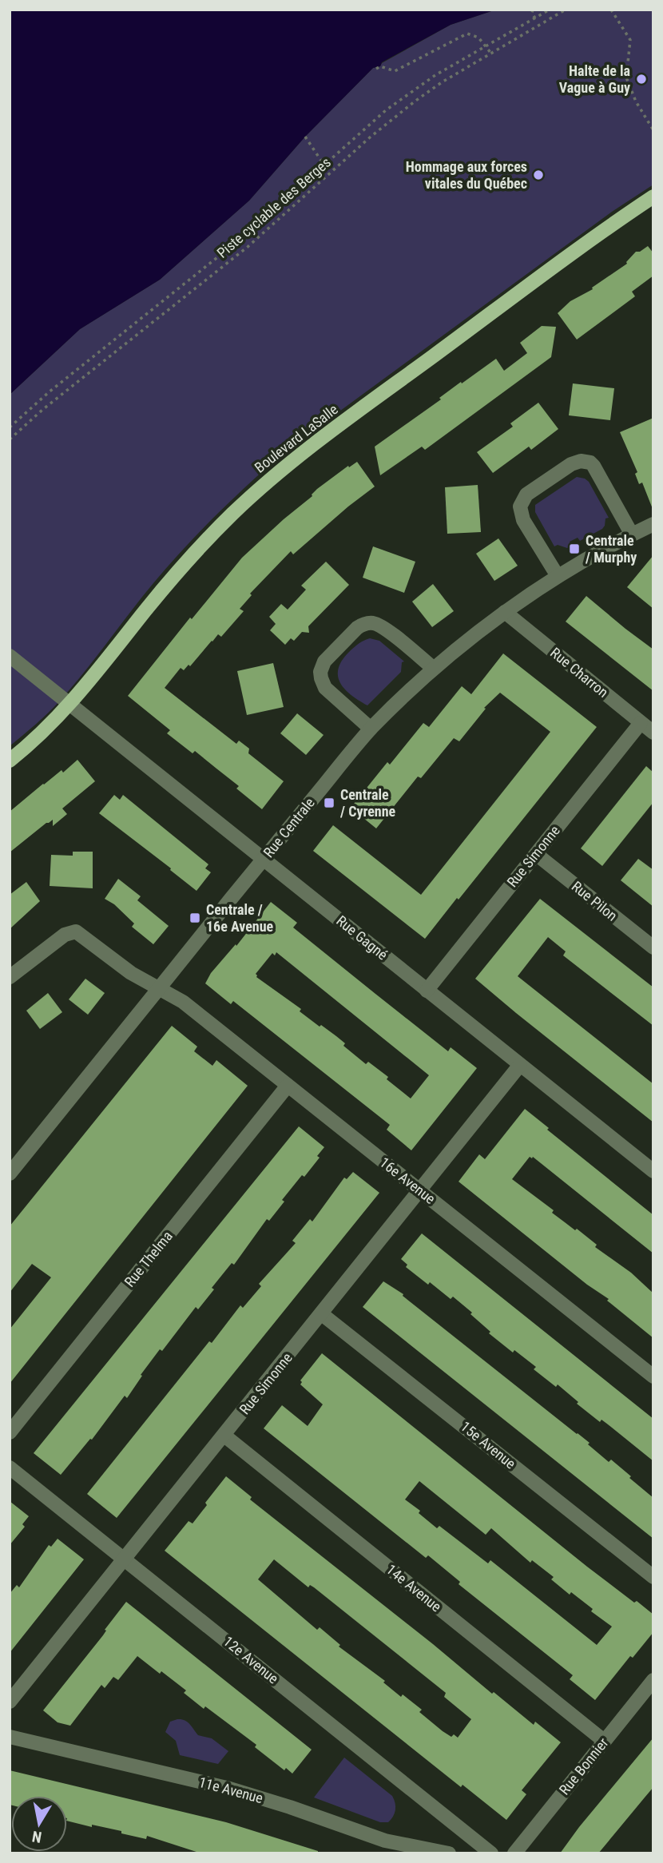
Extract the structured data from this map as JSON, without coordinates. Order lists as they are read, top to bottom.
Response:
{
  "streets": {
    "main road": ["Boulevard LaSalle"],
    "street": [
      "Rue Charron",
      "Rue Centrale",
      "Rue Simonne",
      "Rue Pilon",
      "Rue Gagné",
      "16e Avenue",
      "Rue Thelma",
      "15e Avenue",
      "14e Avenue",
      "12e Avenue",
      "Rue Bonnier",
      "11e Avenue"
    ],
    "path": ["Piste cyclable des Berges"]
  },
  "crossings": [
    ["Boulevard LaSalle", "Rue Gagné"],
    ["Rue Charron", "Rue Centrale"],
    ["Rue Charron", "Rue Simonne"],
    ["Rue Centrale", "Rue Gagné"],
    ["Rue Centrale", "16e Avenue"],
    ["Rue Simonne", "Rue Pilon"],
    ["Rue Simonne", "Rue Gagné"],
    ["Rue Simonne", "16e Avenue"],
    ["Rue Simonne", "15e Avenue"],
    ["Rue Simonne", "14e Avenue"],
    ["Rue Simonne", "12e Avenue"],
    ["16e Avenue", "Rue Thelma"],
    ["14e Avenue", "Rue Bonnier"]
  ],
  "places": {
    "other": ["Halte de la Vague à Guy", "Hommage aux forces vitales du Québec"],
    "transit": ["Centrale / Murphy", "Centrale / Cyrenne", "Centrale / 16e Avenue"]
  },
  "north": "bottom"
}
